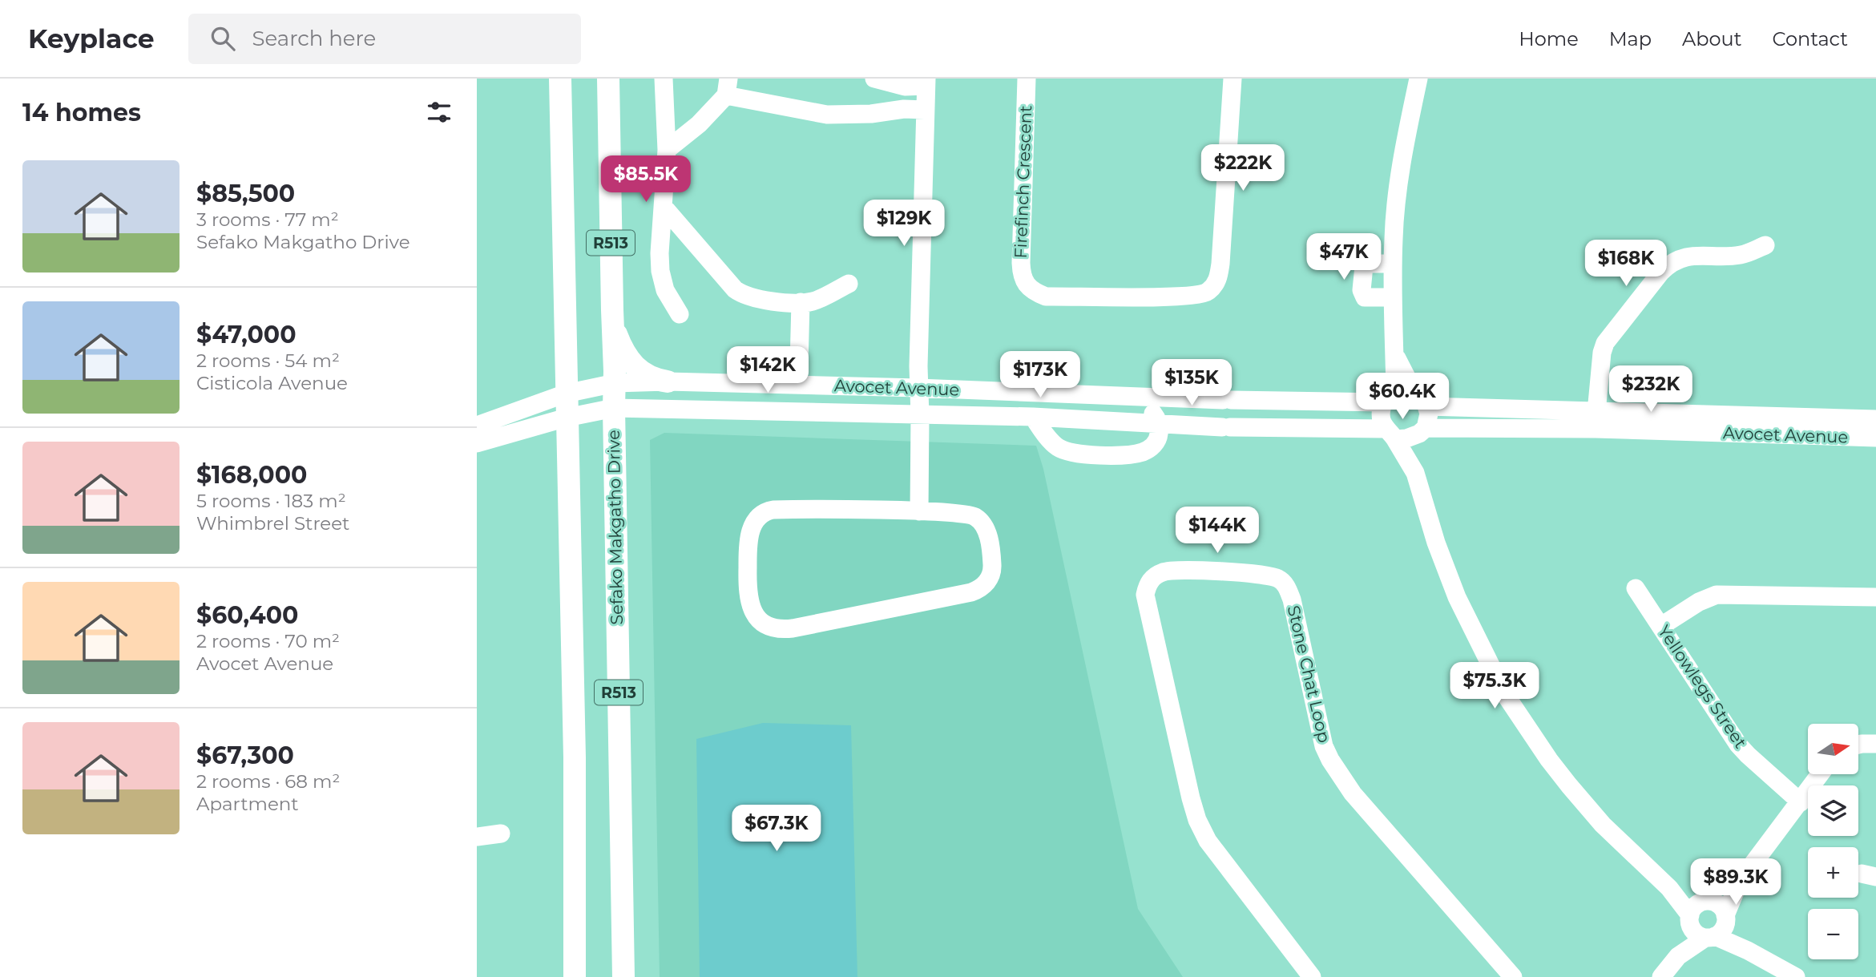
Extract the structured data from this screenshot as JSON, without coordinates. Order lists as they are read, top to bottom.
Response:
{
  "streets": {
    "main road": ["R513", "Sefako Makgatho Drive"],
    "street": [
      "Firefinch Crescent",
      "Avocet Avenue",
      "Stone Chat Loop",
      "Yellowlegs Street"
    ]
  },
  "crossings": [
    ["R513", "Avocet Avenue"],
    ["Avocet Avenue", "Sefako Makgatho Drive"]
  ],
  "north": "right",
  "page": {
    "header": "Keyplace",
    "search": "Search here",
    "nav": [
      "Home",
      "Map",
      "About",
      "Contact"
    ],
    "heading": "14 homes",
    "price": [
      "$222K",
      "$85.5K",
      "$129K",
      "$47K",
      "$168K",
      "$142K",
      "$173K",
      "$135K",
      "$232K",
      "$60.4K",
      "$144K",
      "$75.3K",
      "$67.3K",
      "$89.3K"
    ],
    "list": [
      {
        "name": "$85,500",
        "note": "3 rooms · 77 m² · Sefako Makgatho Drive"
      },
      {
        "name": "$47,000",
        "note": "2 rooms · 54 m² · Cisticola Avenue"
      },
      {
        "name": "$168,000",
        "note": "5 rooms · 183 m² · Whimbrel Street"
      },
      {
        "name": "$60,400",
        "note": "2 rooms · 70 m² · Avocet Avenue"
      },
      {
        "name": "$67,300",
        "note": "2 rooms · 68 m² · Apartment"
      }
    ],
    "map_buttons": ["+", "−"]
  }
}
